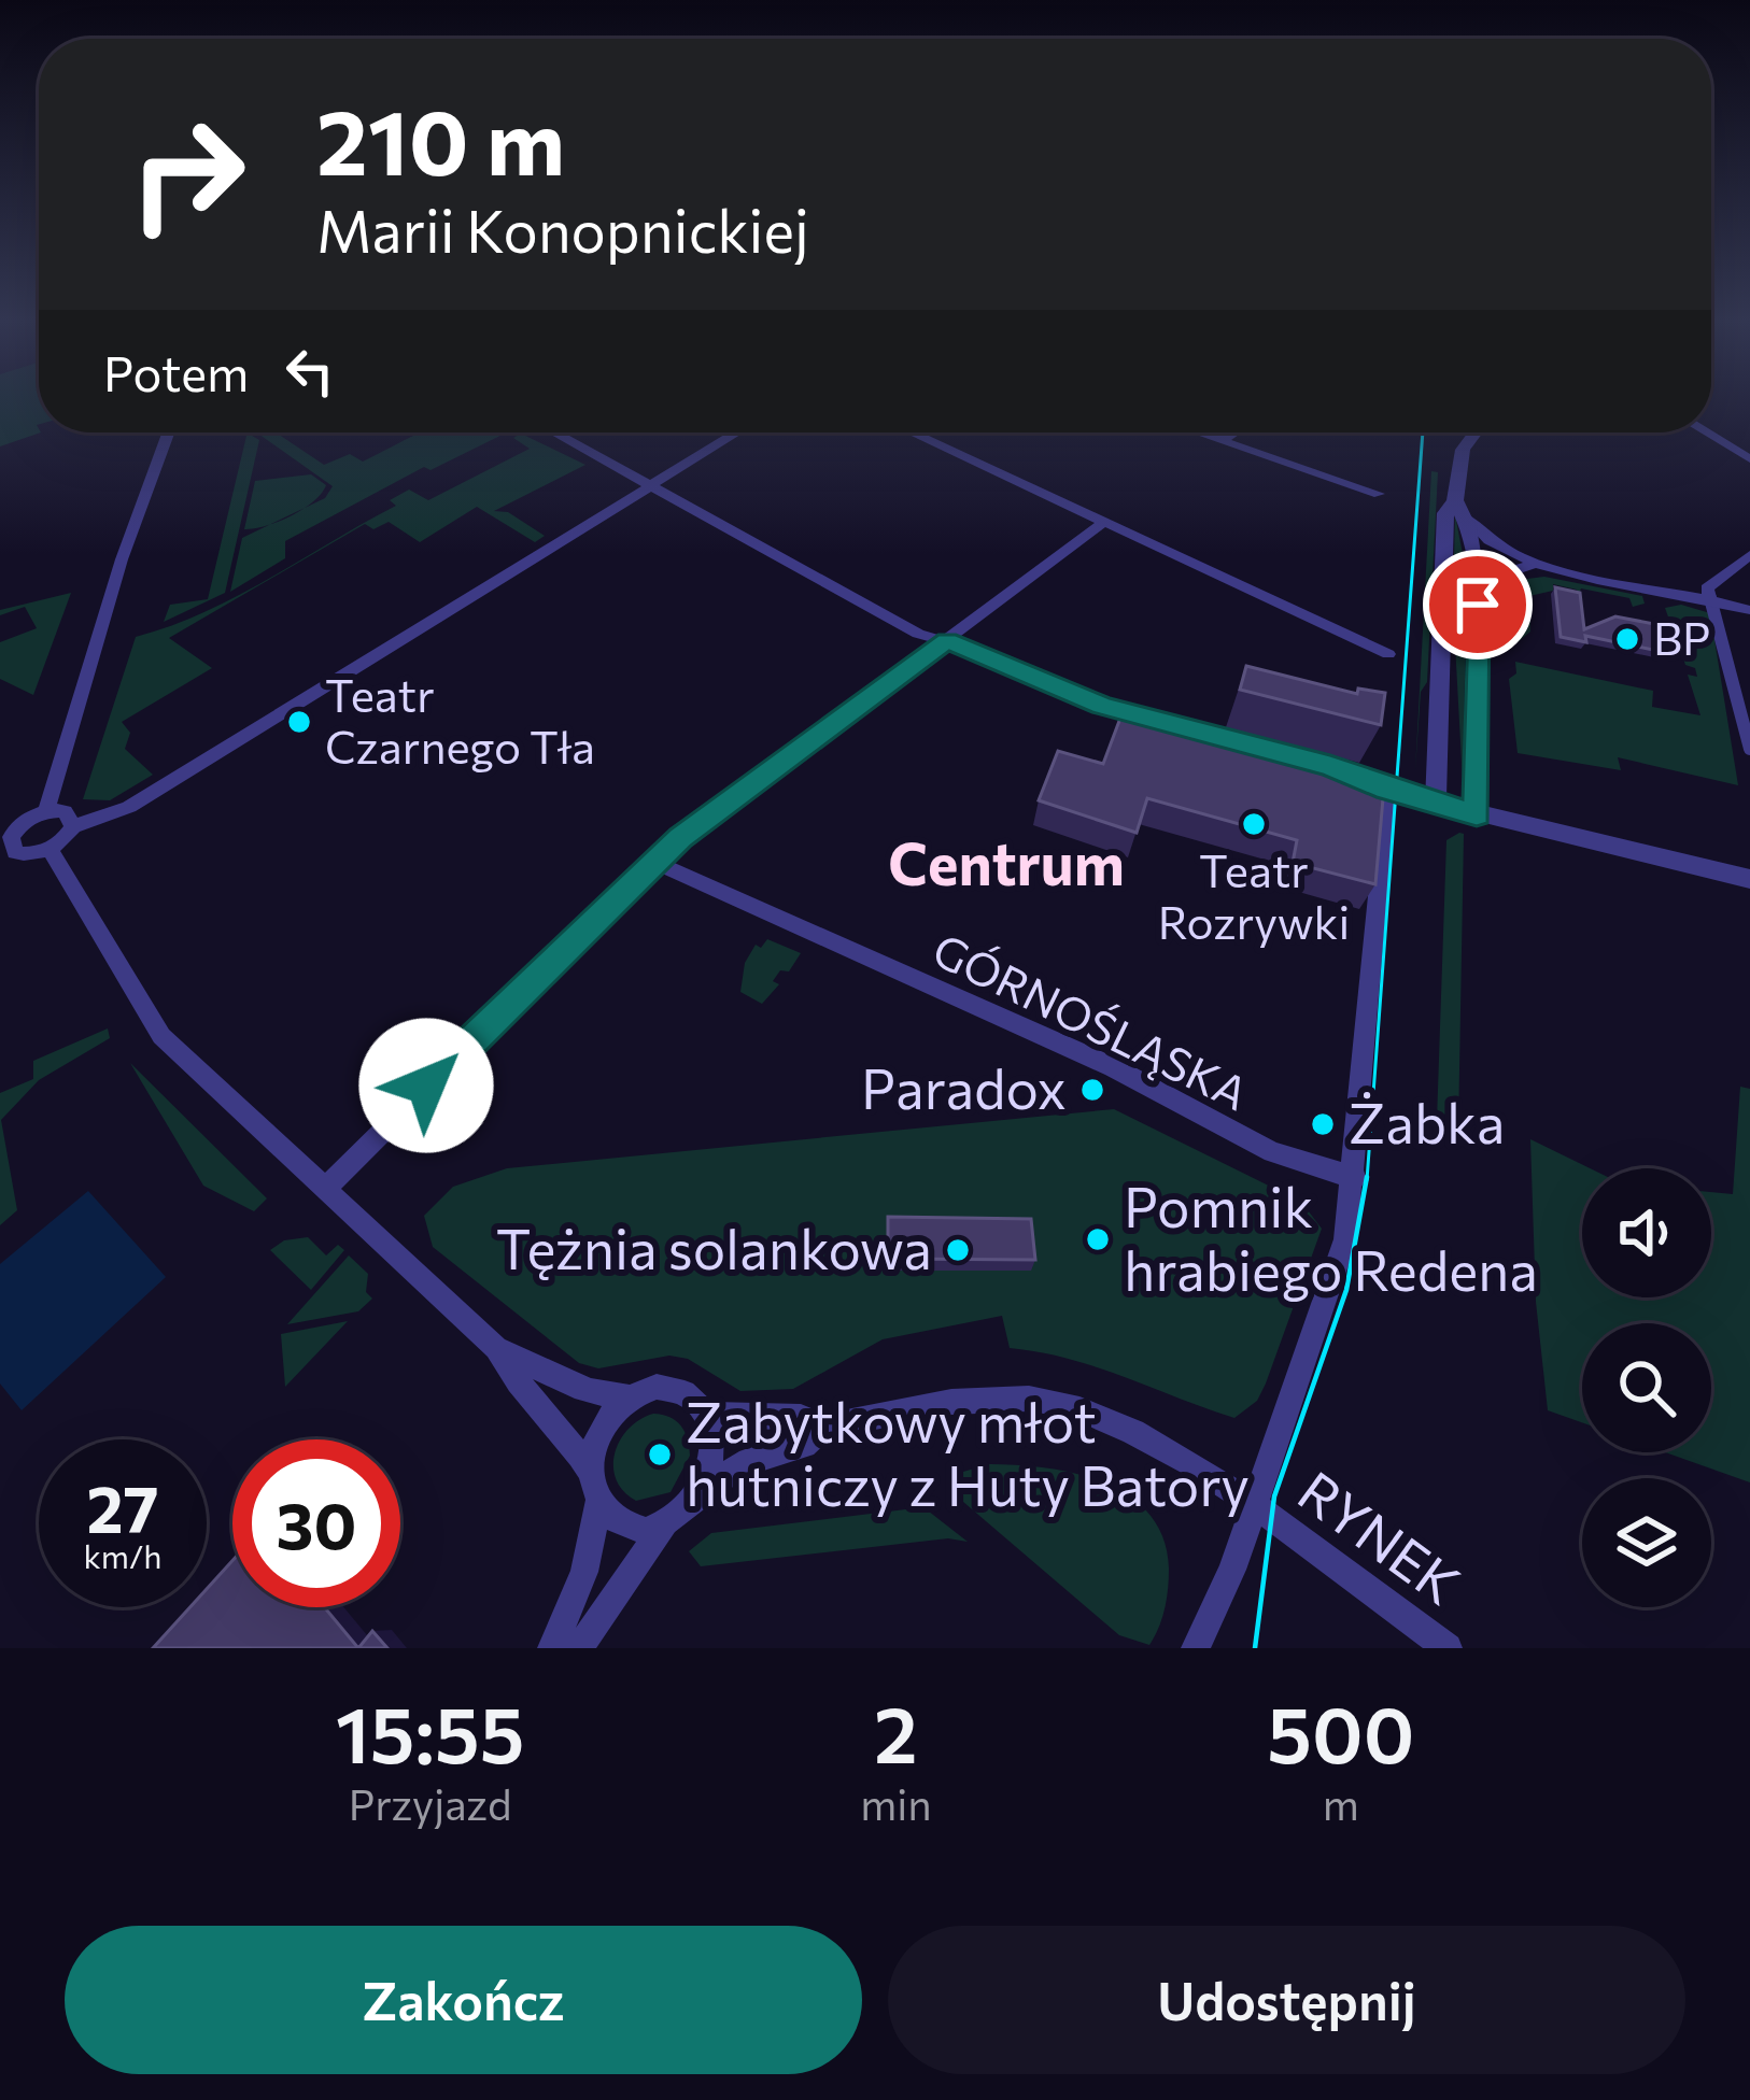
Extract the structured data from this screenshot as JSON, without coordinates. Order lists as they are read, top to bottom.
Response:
{
  "streets": {
    "street": ["GÓRNOŚLĄSKA", "RYNEK"]
  },
  "districts": ["Centrum"],
  "places": [
    "BP",
    "Teatr Czarnego Tła",
    "Teatr Rozrywki",
    "Paradox",
    "Żabka",
    "Pomnik hrabiego Redena",
    "Tężnia solankowa",
    "Zabytkowy młot hutniczy z Huty Batory"
  ],
  "page": {
    "turn": ["210 m", "Marii Konopnickiej"],
    "then": "Potem",
    "speed": "27 km/h",
    "limit": "30",
    "eta": [
      "15:55",
      "Przyjazd",
      "2",
      "min",
      "500",
      "m"
    ],
    "buttons": ["Zakończ", "Udostępnij"]
  }
}
